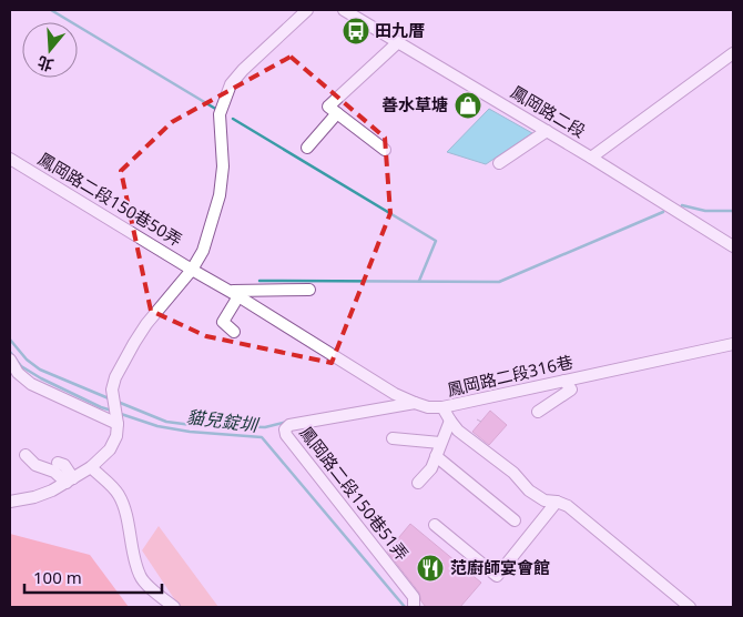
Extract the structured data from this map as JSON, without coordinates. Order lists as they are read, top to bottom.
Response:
{
  "streets": {
    "street": [
      "鳳岡路二段",
      "鳳岡路二段150巷50弄",
      "鳳岡路二段316巷",
      "鳳岡路二段150巷51弄"
    ]
  },
  "crossings": [
    ["鳳岡路二段150巷50弄", "鳳岡路二段150巷51弄"],
    ["鳳岡路二段316巷", "鳳岡路二段150巷51弄"]
  ],
  "water": ["貓兒錠圳"],
  "places": {
    "bus stop": ["田九厝"],
    "shop": ["善水草塘"],
    "restaurant": ["范廚師宴會館"]
  },
  "scale_bar": "100 m",
  "north": "bottom"
}
